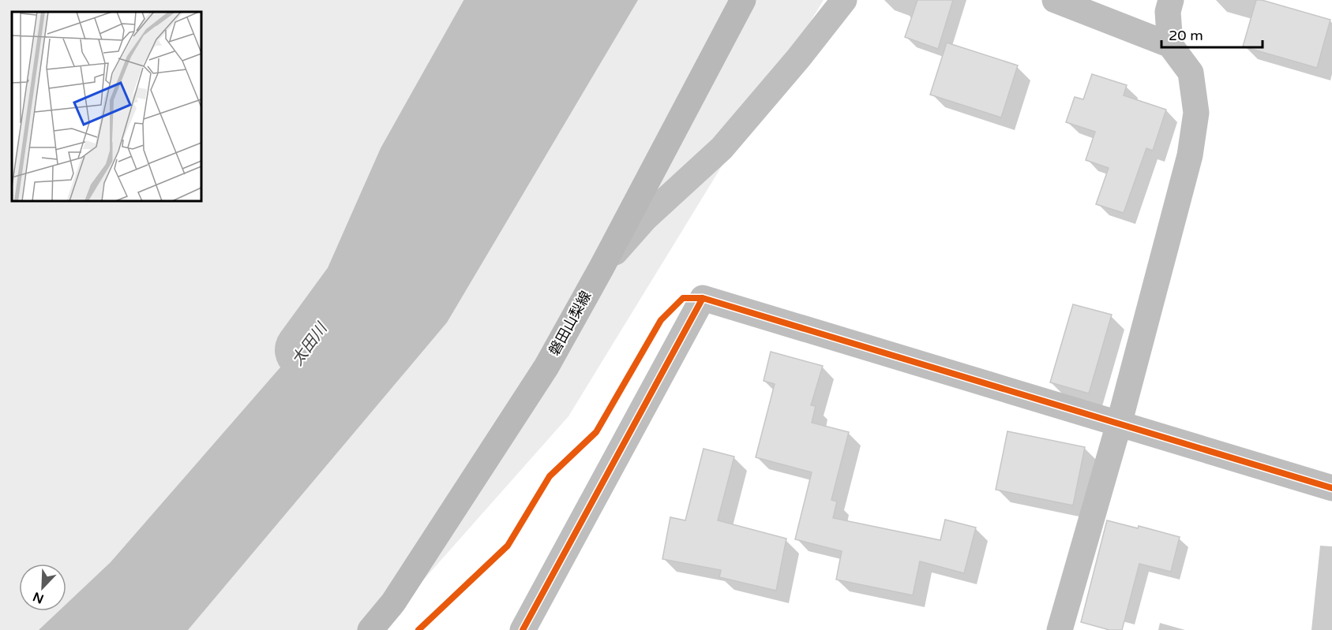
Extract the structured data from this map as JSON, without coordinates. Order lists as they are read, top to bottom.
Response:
{
  "streets": {
    "main road": ["磐田山梨線"]
  },
  "water": ["太田川"],
  "scale_bar": "20 m",
  "north": "bottom left"
}
